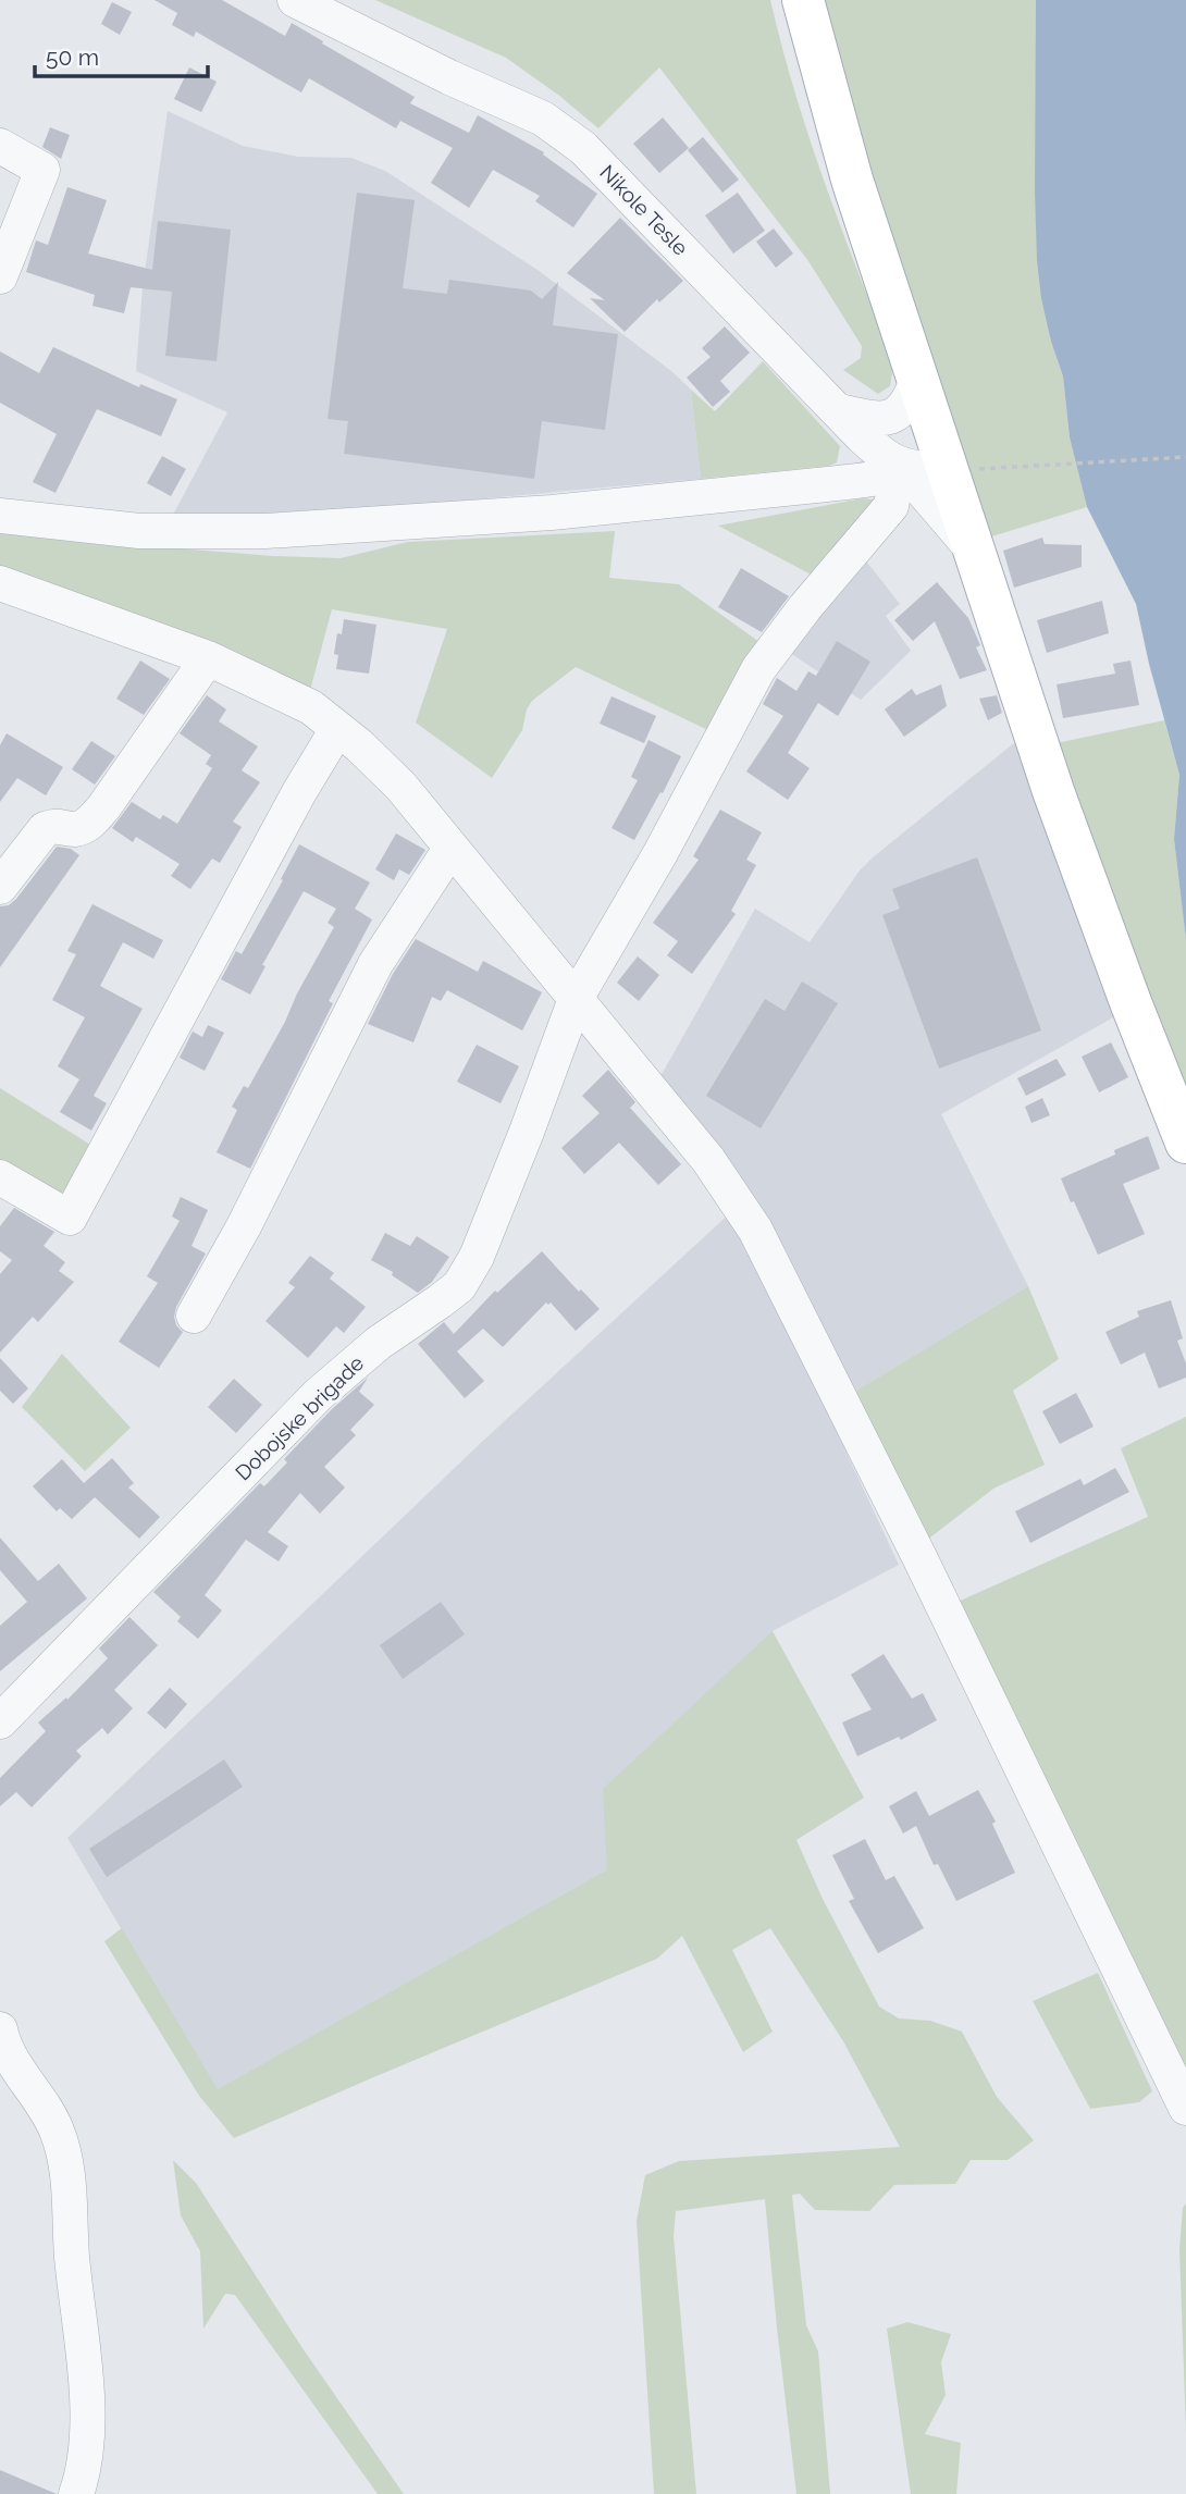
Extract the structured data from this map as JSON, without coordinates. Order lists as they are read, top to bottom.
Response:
{
  "streets": {
    "street": ["Nikole Tesle", "Dobojske brigade"]
  },
  "crossings": [
    ["Nikole Tesle", "Dobojske brigade"]
  ],
  "scale_bar": "50 m"
}
